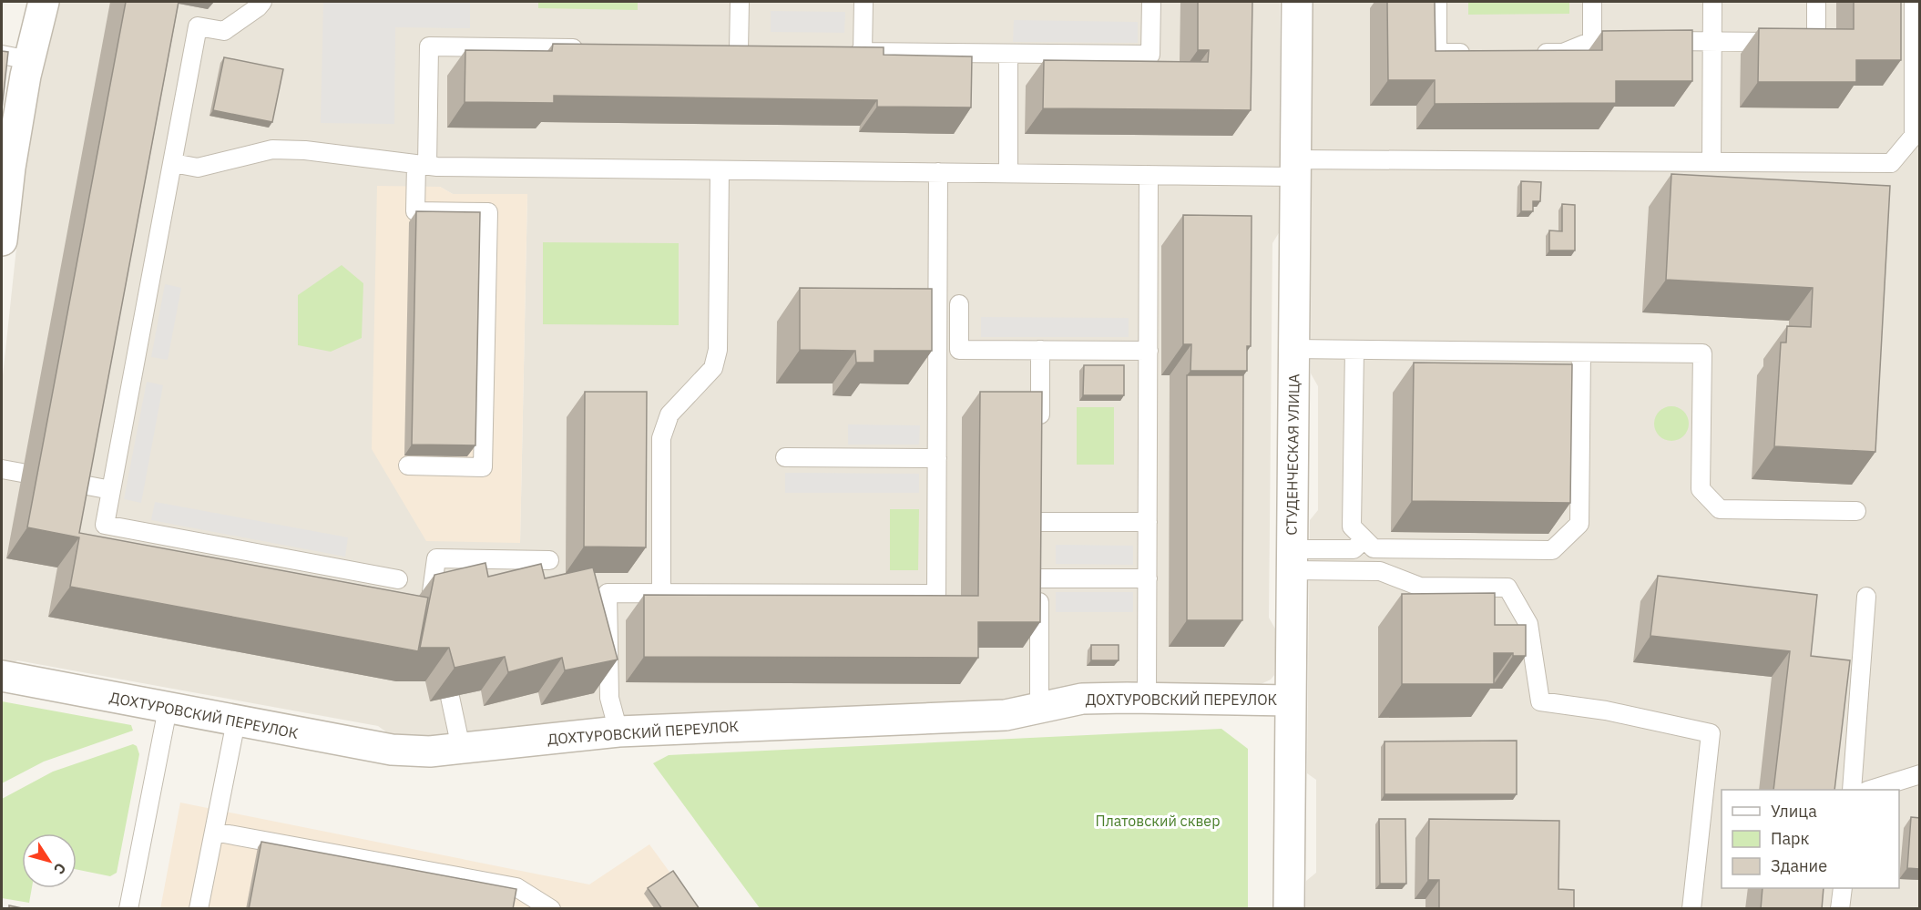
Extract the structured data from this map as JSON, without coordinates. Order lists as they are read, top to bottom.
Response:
{
  "streets": {
    "street": ["СТУДЕНЧЕСКАЯ УЛИЦА", "ДОХТУРОВСКИЙ ПЕРЕУЛОК"]
  },
  "crossings": [
    ["СТУДЕНЧЕСКАЯ УЛИЦА", "ДОХТУРОВСКИЙ ПЕРЕУЛОК"]
  ],
  "parks": ["Платовский сквер"],
  "legend": ["Улица", "Парк", "Здание"],
  "north": "bottom right"
}
